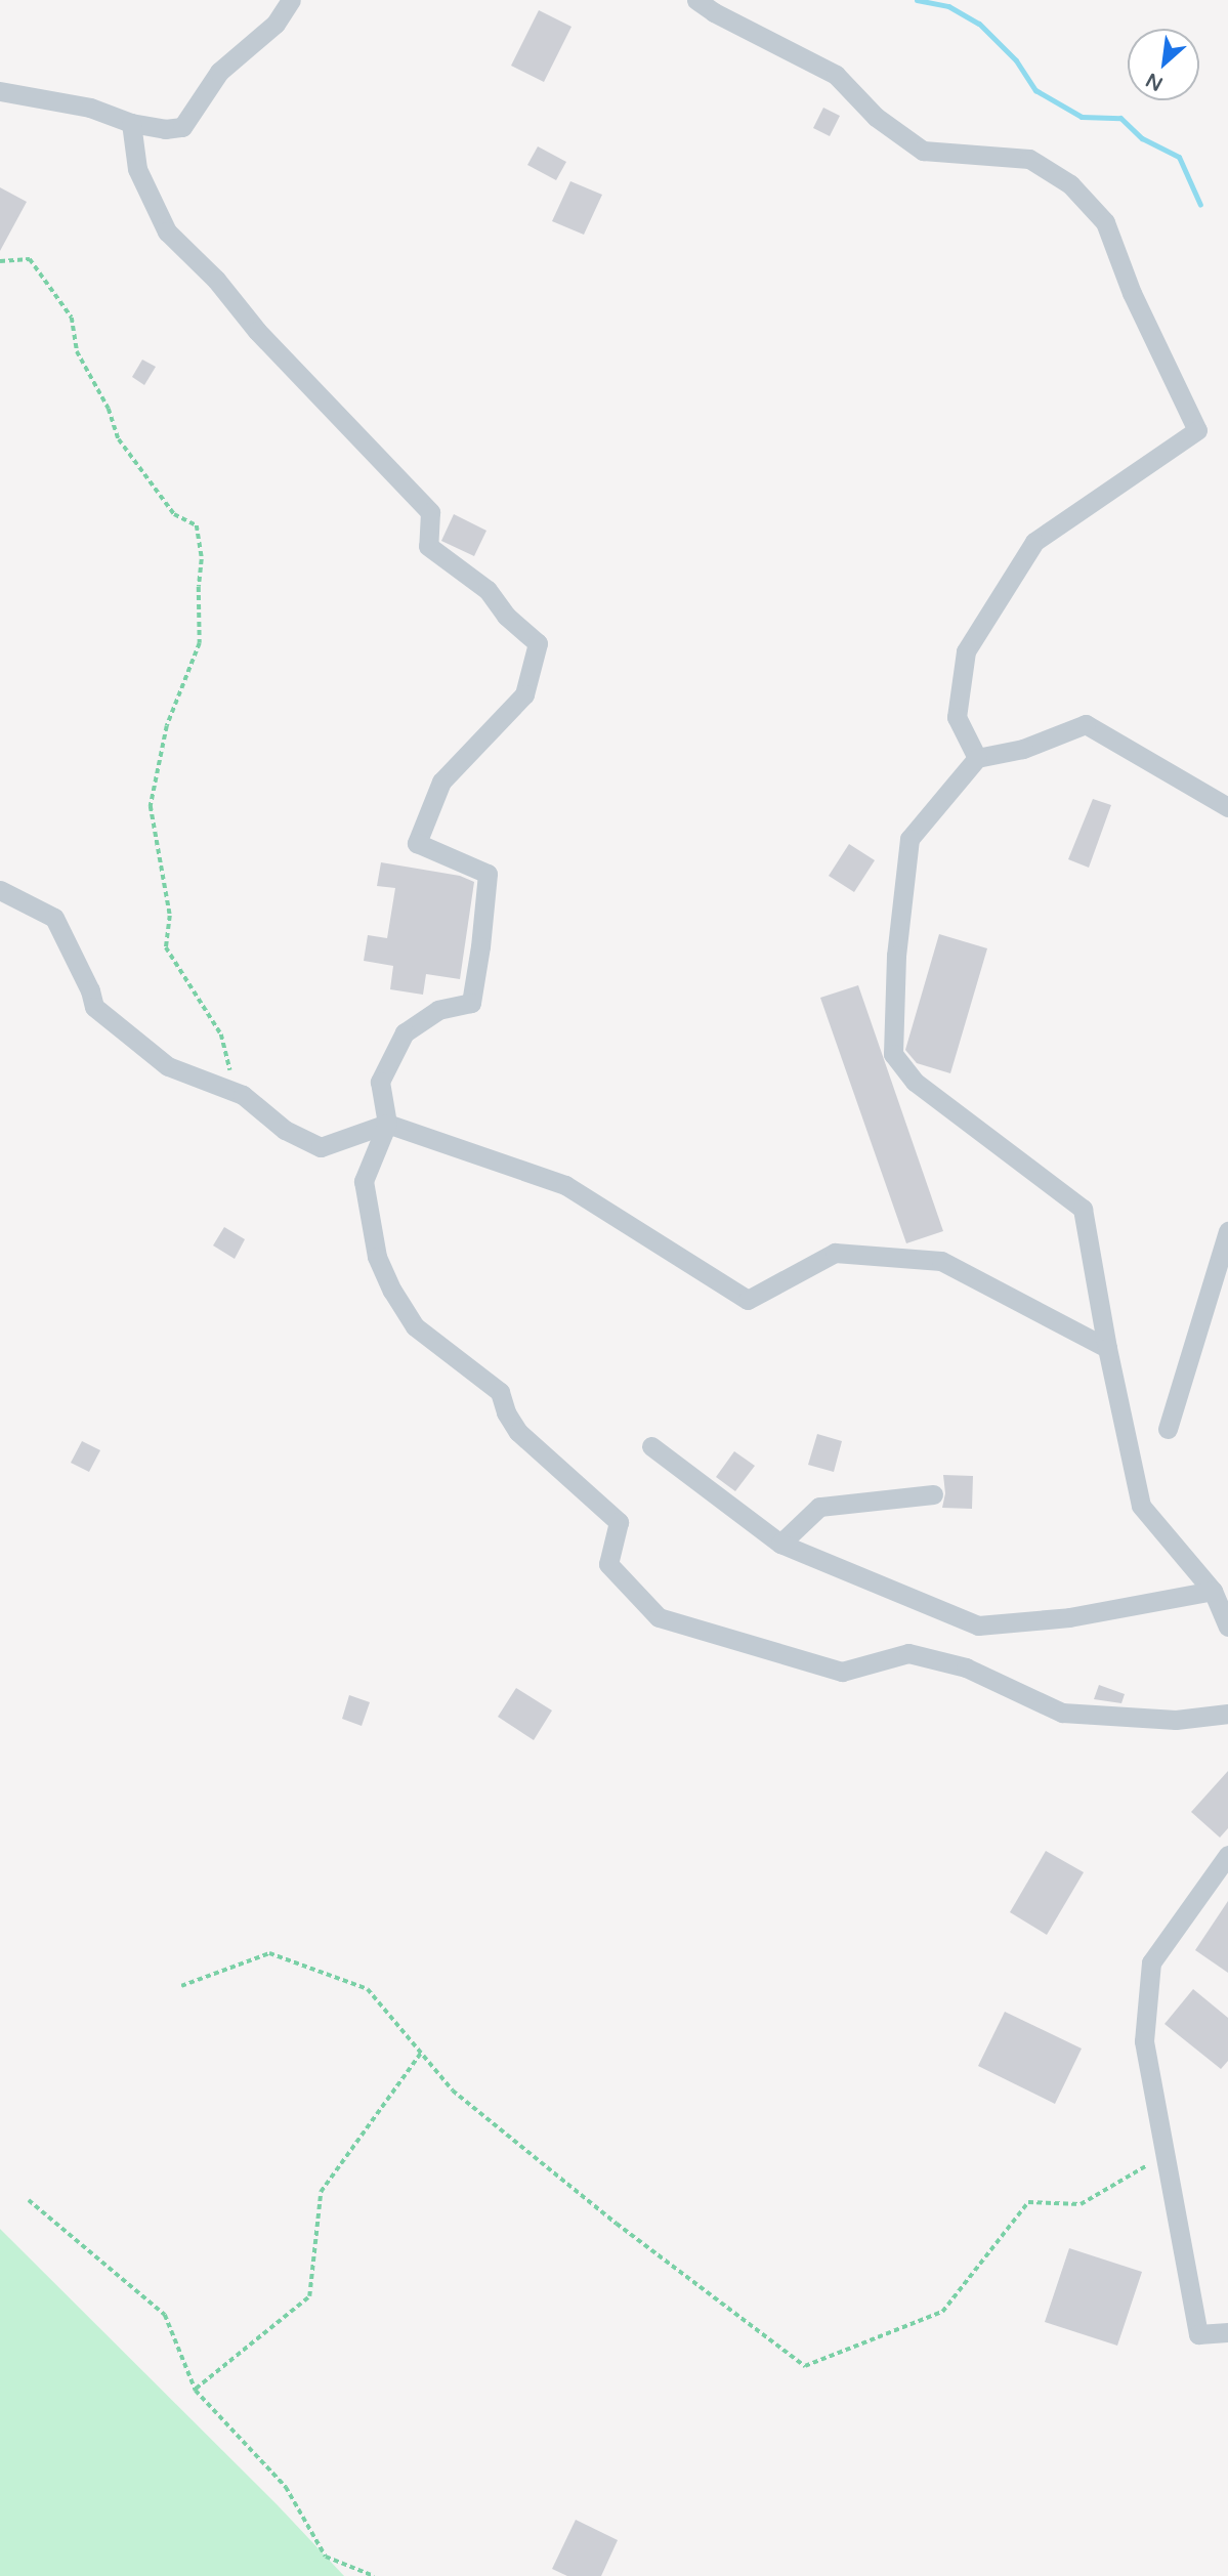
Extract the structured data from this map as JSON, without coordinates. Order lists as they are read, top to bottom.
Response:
{
  "north": "bottom left"
}
